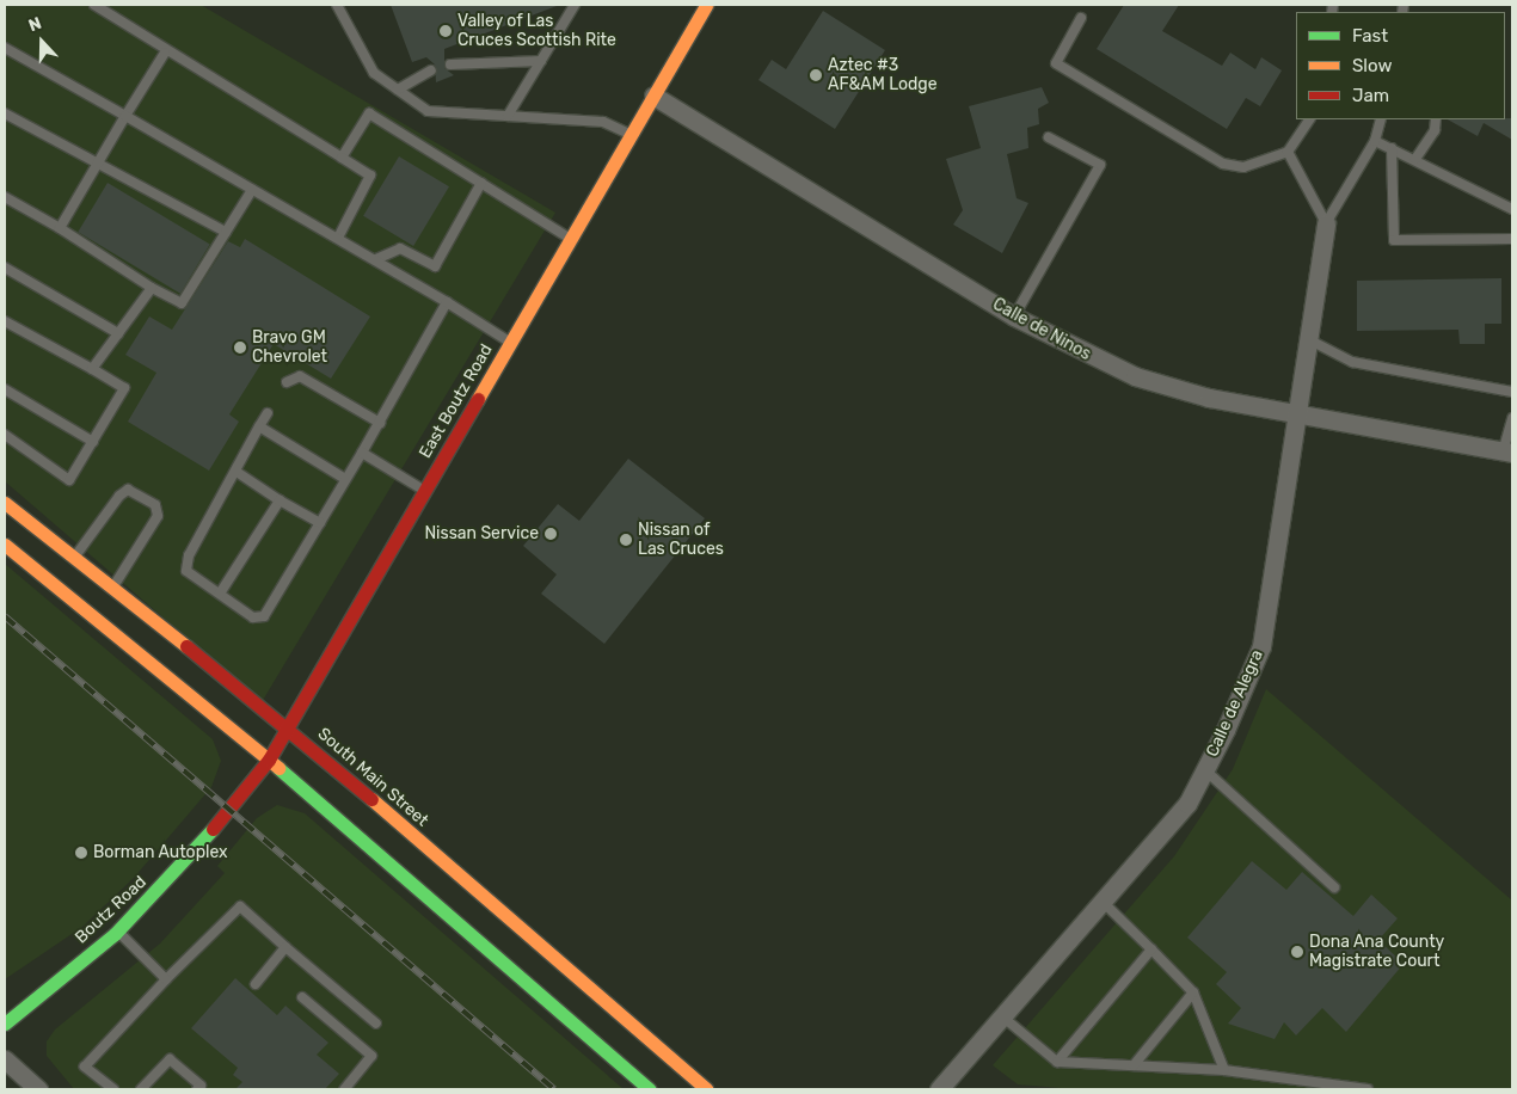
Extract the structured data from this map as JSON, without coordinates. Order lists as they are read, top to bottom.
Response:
{
  "streets": {
    "main road": ["East Boutz Road", "South Main Street", "Boutz Road"],
    "street": ["Calle de Ninos", "Calle de Alegra"]
  },
  "crossings": [
    ["Calle de Ninos", "East Boutz Road"],
    ["Calle de Ninos", "Calle de Alegra"],
    ["East Boutz Road", "South Main Street"],
    ["East Boutz Road", "Boutz Road"]
  ],
  "places": [
    "Valley of Las Cruces Scottish Rite",
    "Aztec #3 AF&AM Lodge",
    "Bravo GM Chevrolet",
    "Nissan Service",
    "Nissan of Las Cruces",
    "Borman Autoplex",
    "Dona Ana County Magistrate Court"
  ],
  "legend": ["Fast", "Slow", "Jam"],
  "north": "top"
}
